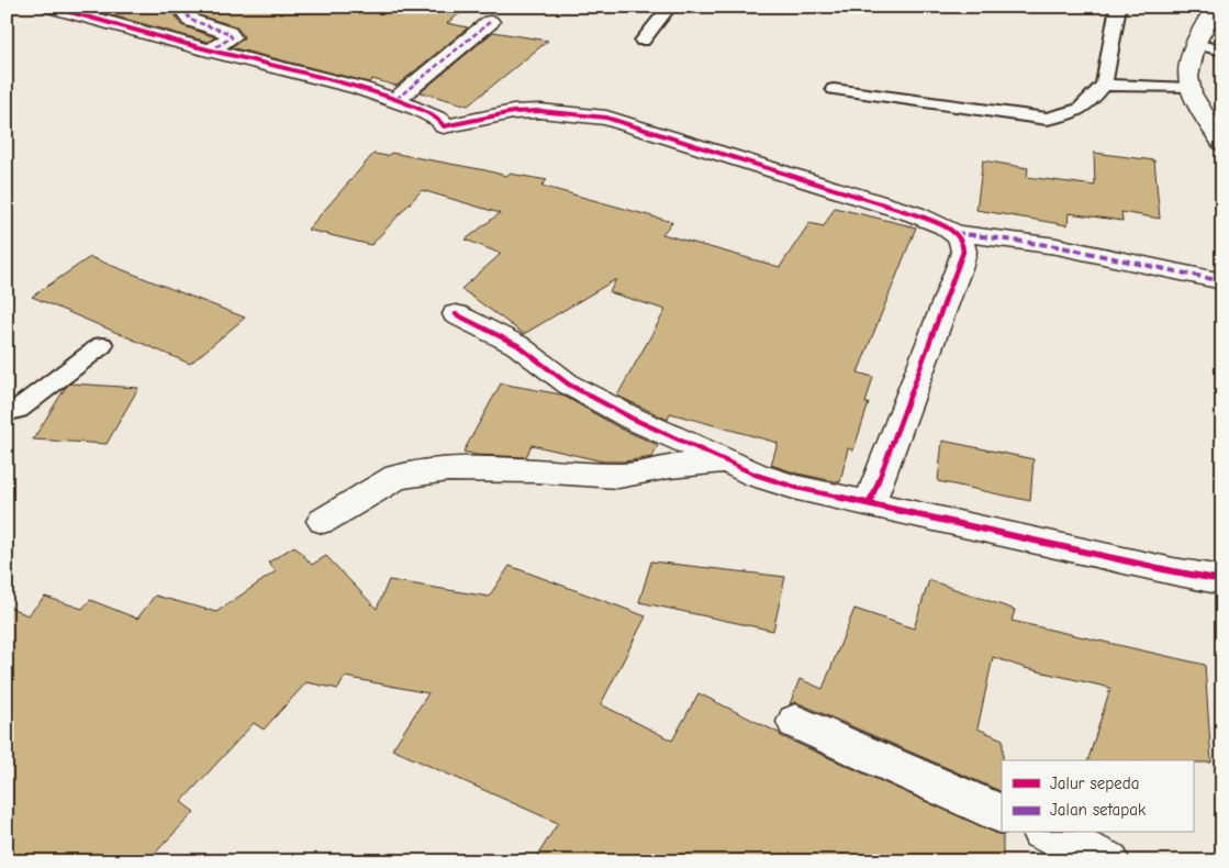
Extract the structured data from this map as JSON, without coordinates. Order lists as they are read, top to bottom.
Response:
{
  "legend": ["Jalur sepeda", "Jalan setapak"]
}
